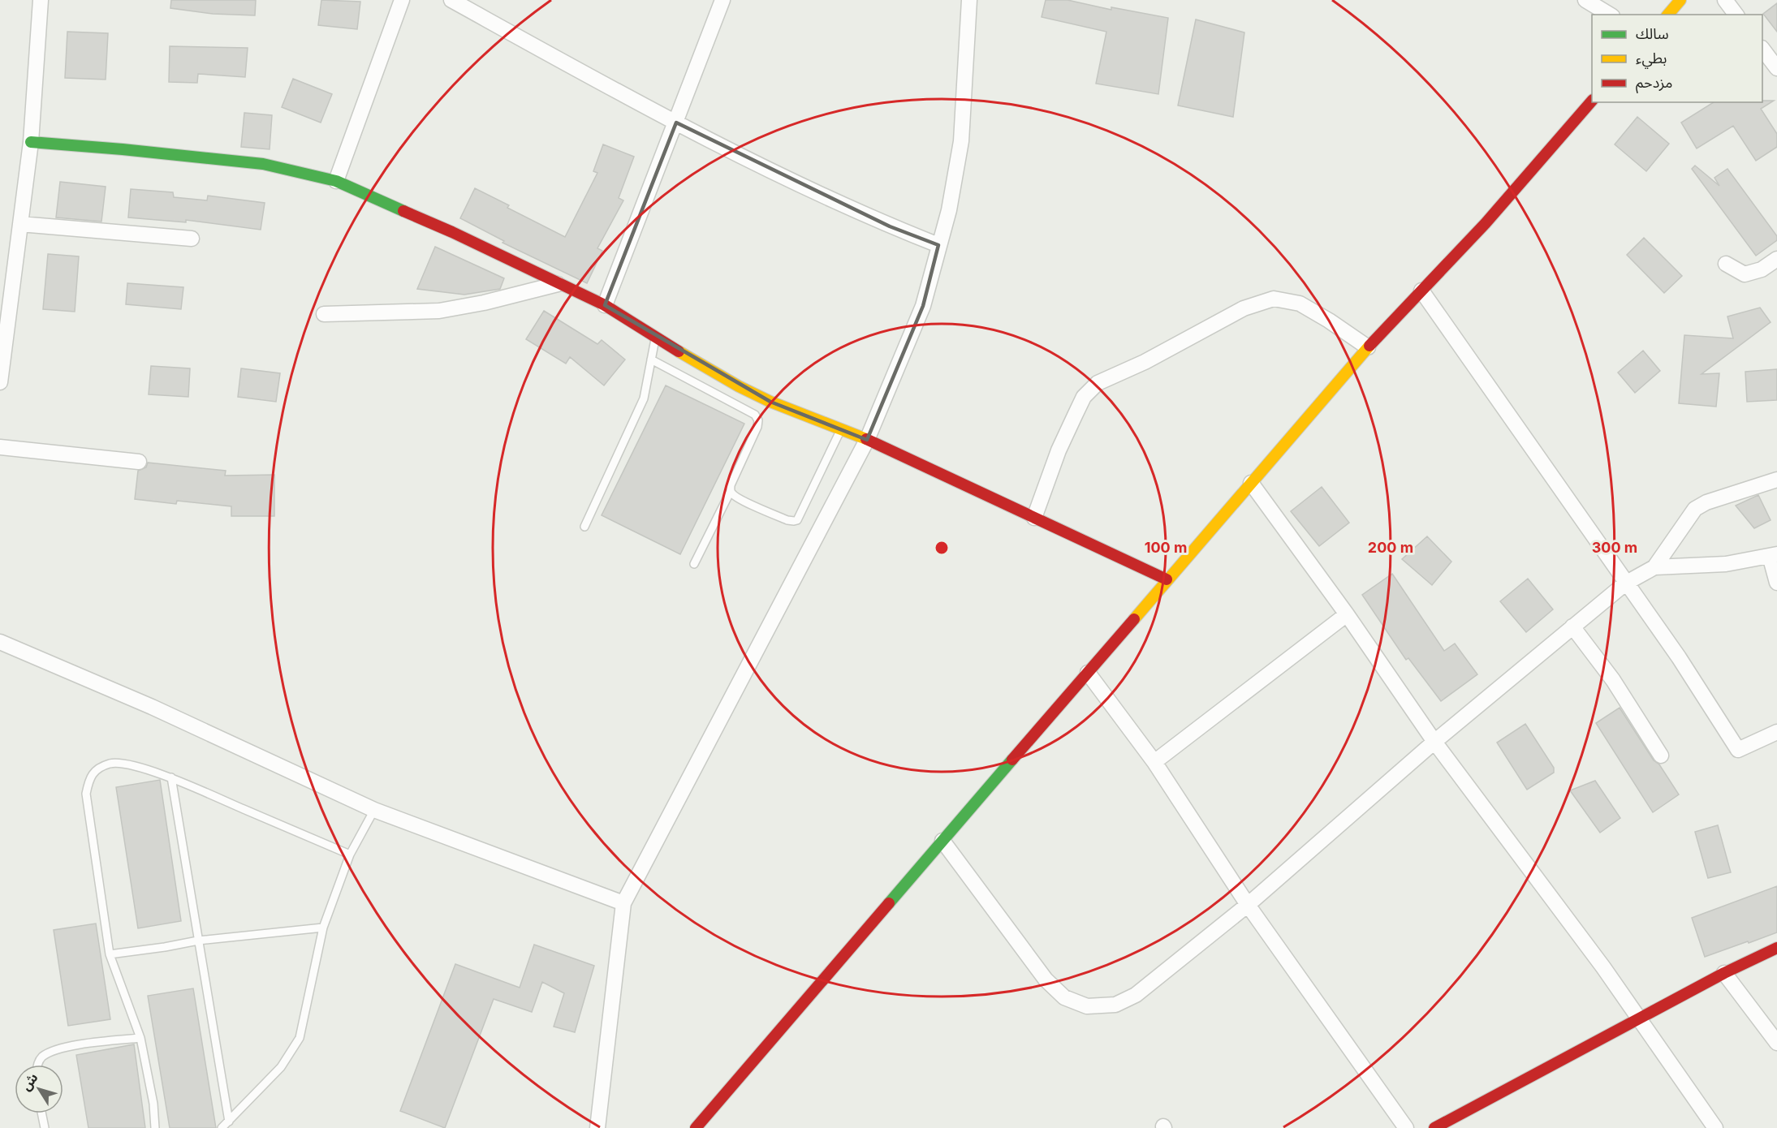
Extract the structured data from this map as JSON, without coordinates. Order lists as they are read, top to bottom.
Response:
{
  "legend": ["سالك", "بطيء", "مزدحم"],
  "north": "top left",
  "rings": ["100 m", "200 m", "300 m"]
}
